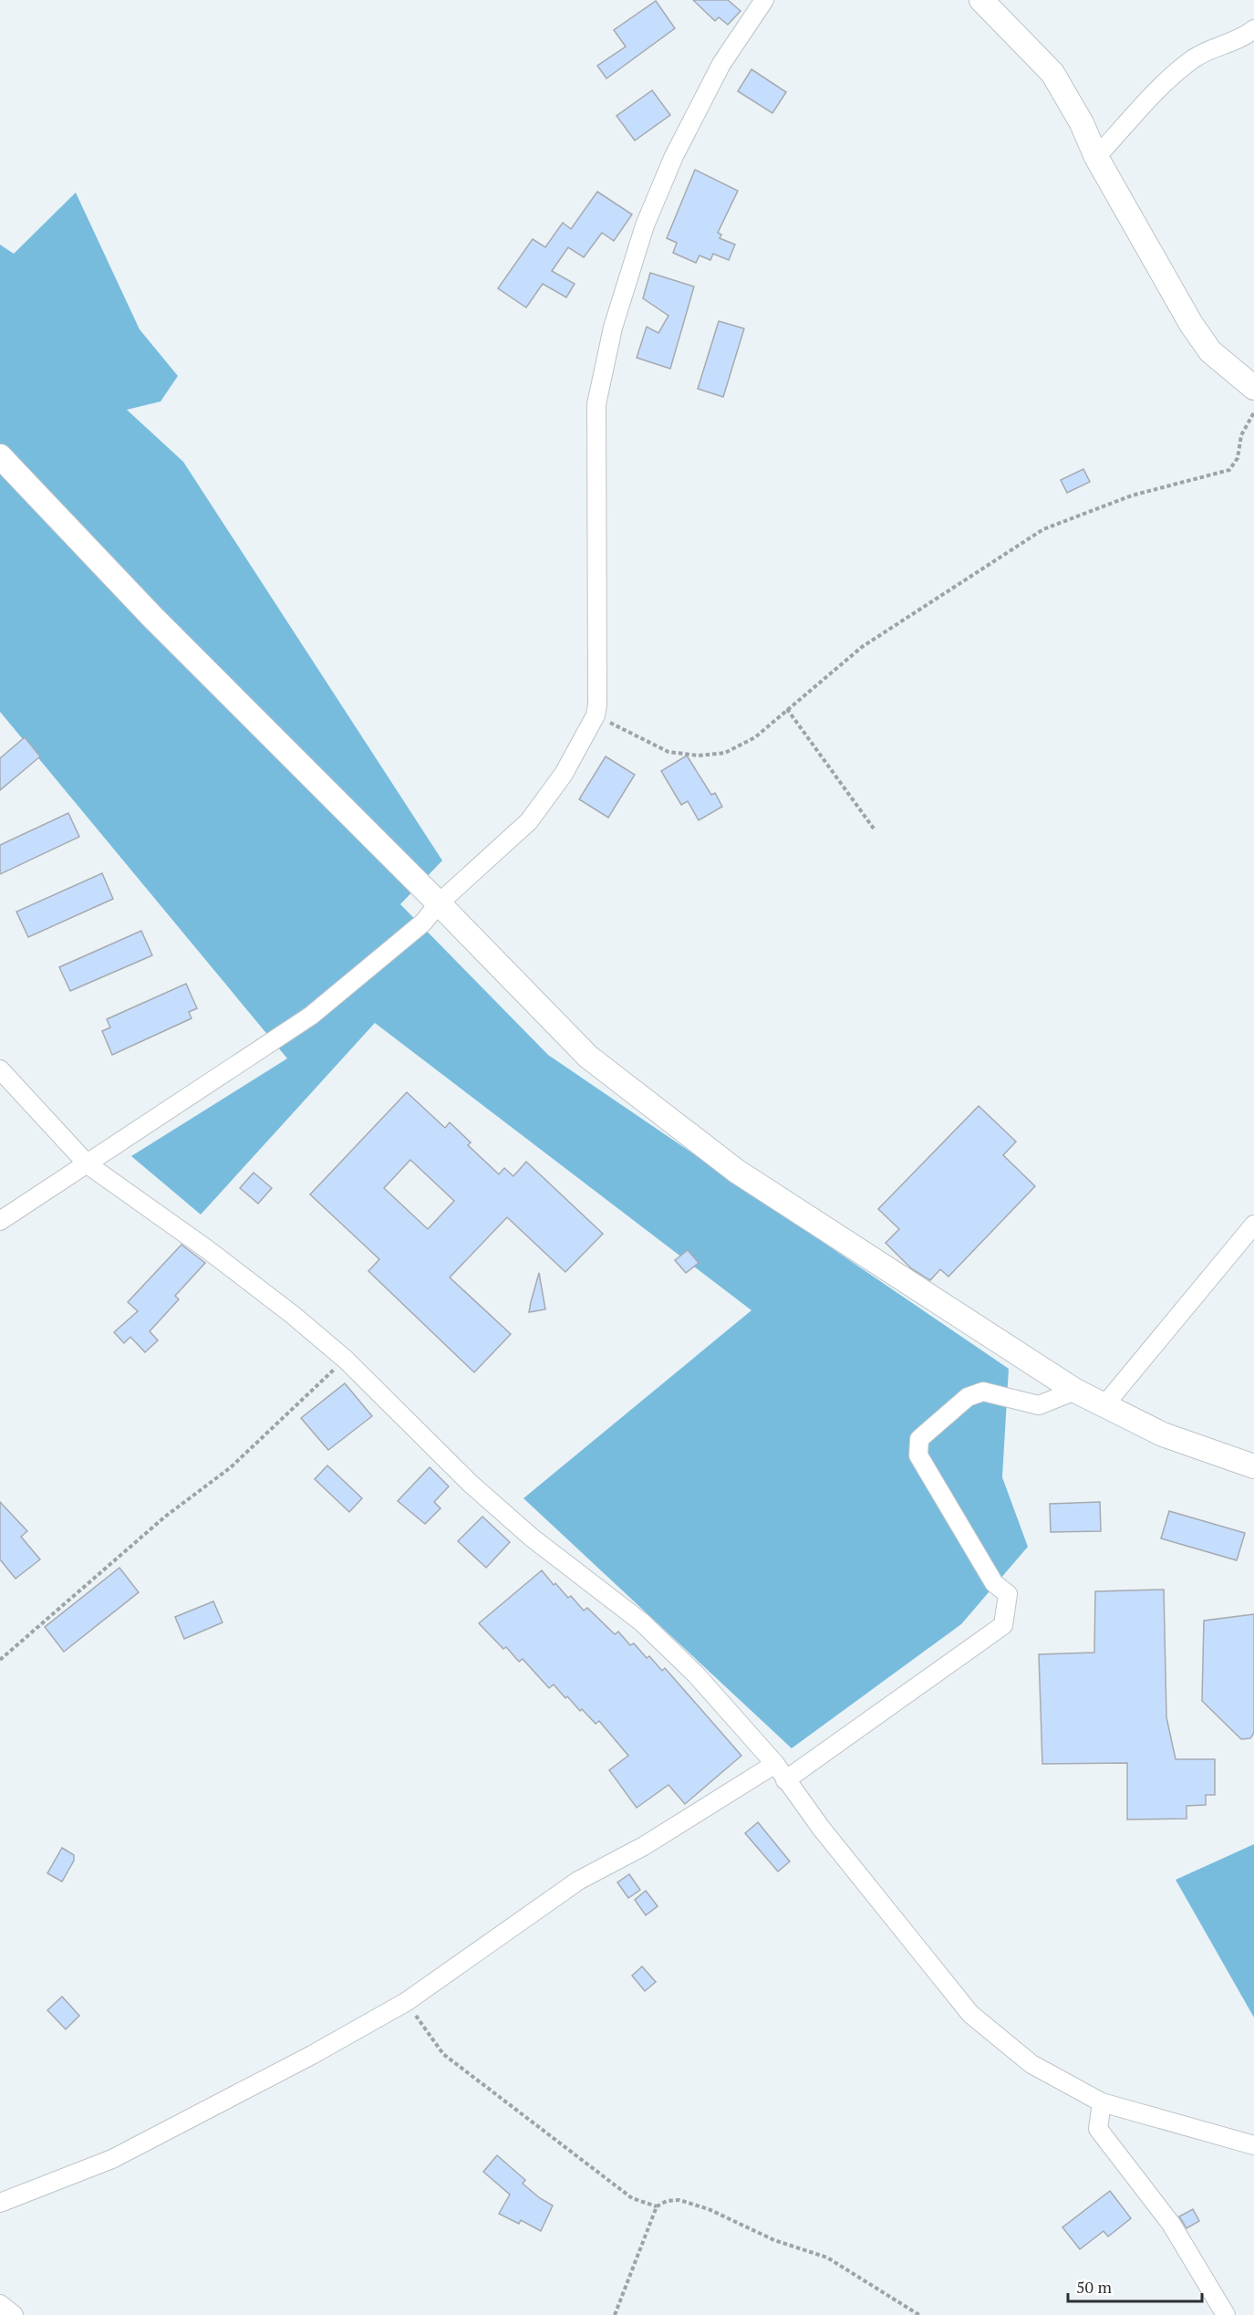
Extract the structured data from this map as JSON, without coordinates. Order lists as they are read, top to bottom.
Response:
{
  "scale_bar": "50 m"
}
